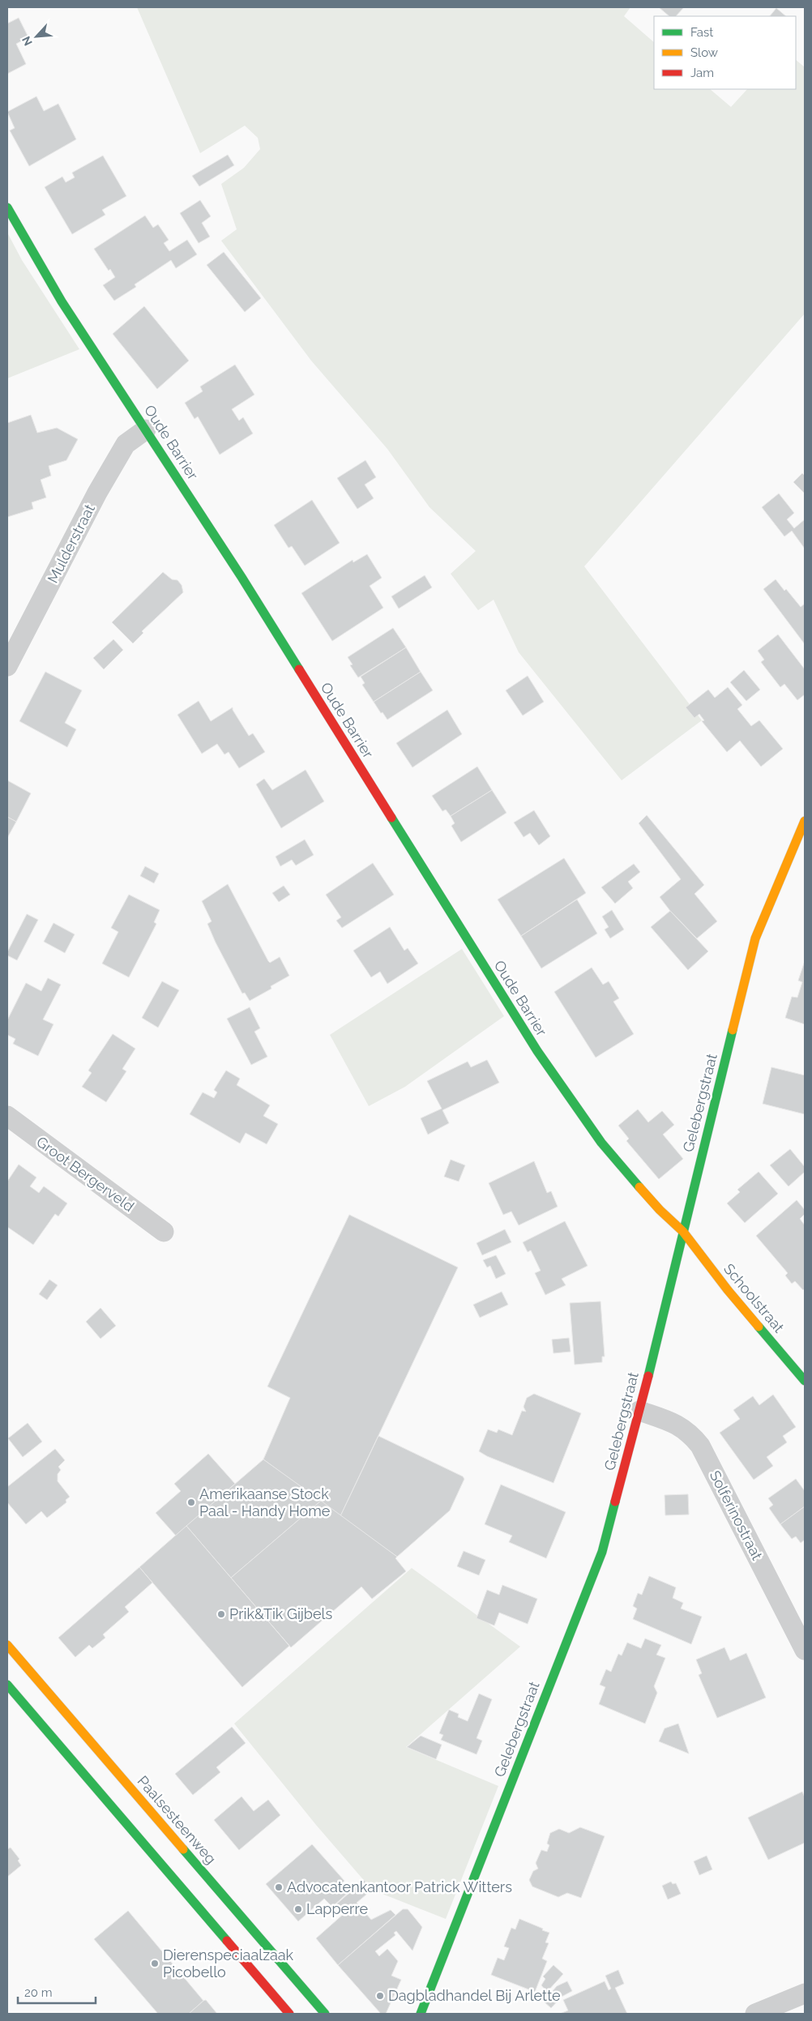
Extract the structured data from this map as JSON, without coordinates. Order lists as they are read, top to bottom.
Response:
{
  "streets": {
    "street": [
      "Oude Barrier",
      "Mulderstraat",
      "Gelebergstraat",
      "Groot Bergerveld",
      "Schoolstraat",
      "Solferinostraat",
      "Paalsesteenweg"
    ]
  },
  "crossings": [
    ["Oude Barrier", "Mulderstraat"],
    ["Oude Barrier", "Gelebergstraat"],
    ["Oude Barrier", "Schoolstraat"],
    ["Gelebergstraat", "Schoolstraat"],
    ["Gelebergstraat", "Solferinostraat"]
  ],
  "places": [
    "Amerikaanse Stock Paal - Handy Home",
    "Prik&Tik Gijbels",
    "Advocatenkantoor Patrick Witters",
    "Lapperre",
    "Dierenspeciaalzaak Picobello",
    "Dagbladhandel Bij Arlette"
  ],
  "legend": ["Fast", "Slow", "Jam"],
  "scale_bar": "20 m",
  "north": "bottom left"
}
